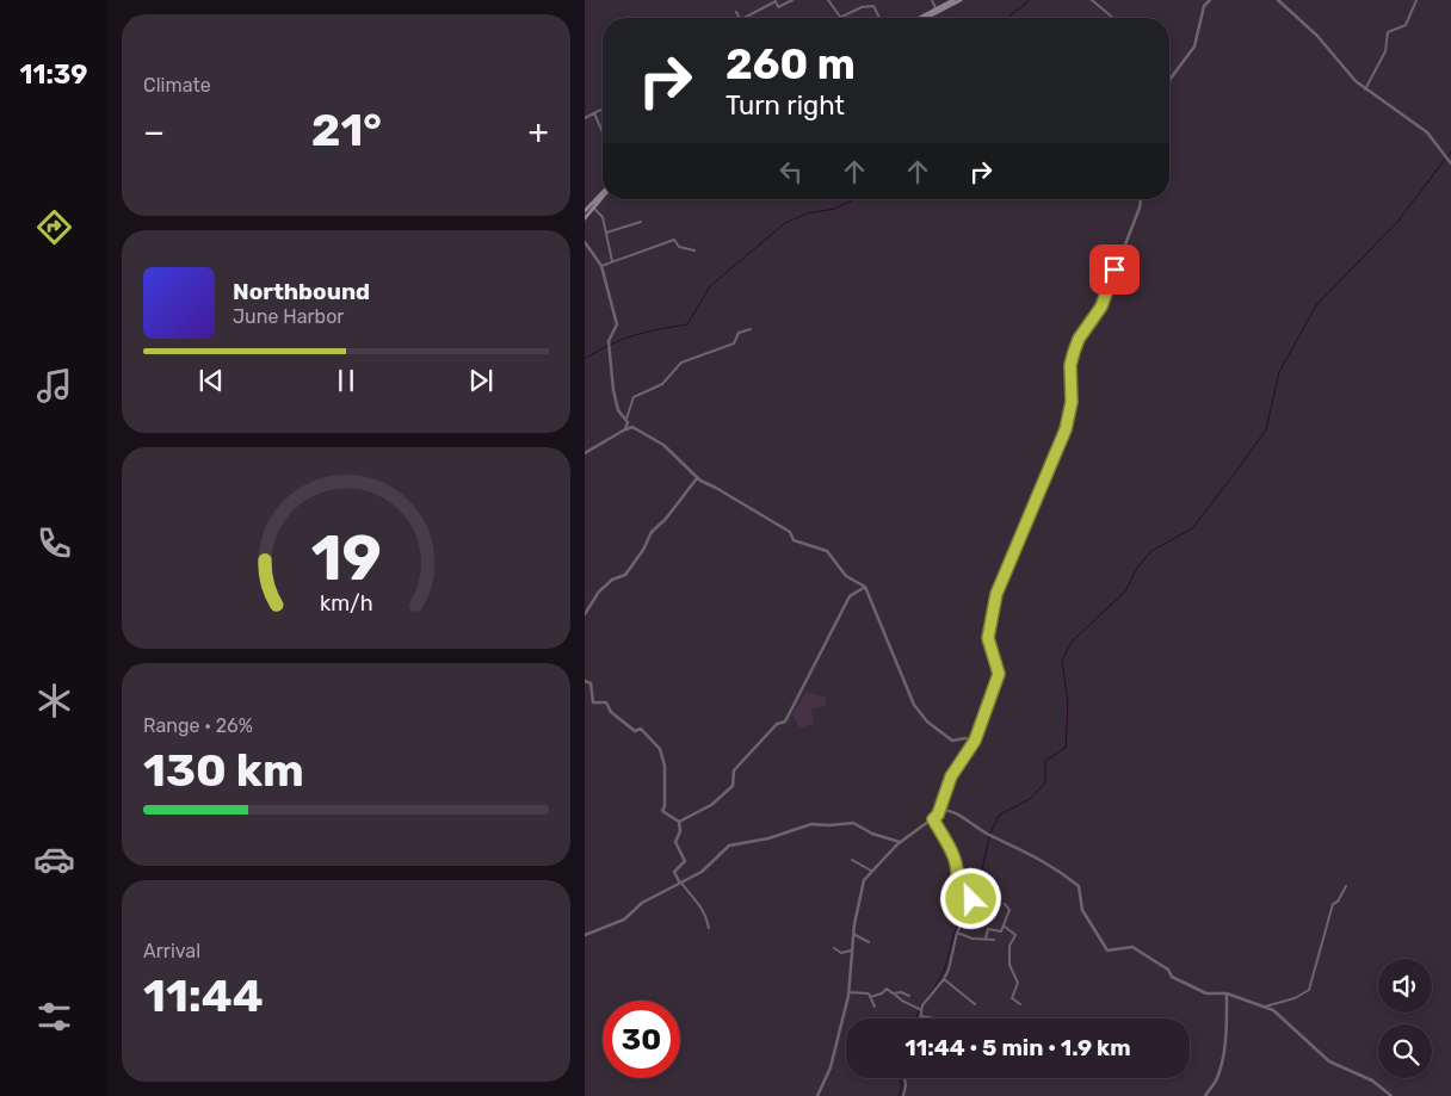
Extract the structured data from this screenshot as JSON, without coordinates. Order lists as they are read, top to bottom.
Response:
{
  "page": {
    "tabs": "11:39",
    "tile": [
      "Climate",
      ["Range · 26%", "130 km"],
      ["Arrival", "11:44"]
    ],
    "turn": ["260 m", "Turn right"],
    "heat": ["−", "21°", "+"],
    "song": ["Northbound", "June Harbor"],
    "limit": "30",
    "trip": "11:44 · 5 min · 1.9 km",
    "gauge": ["19", "km/h"]
  }
}
